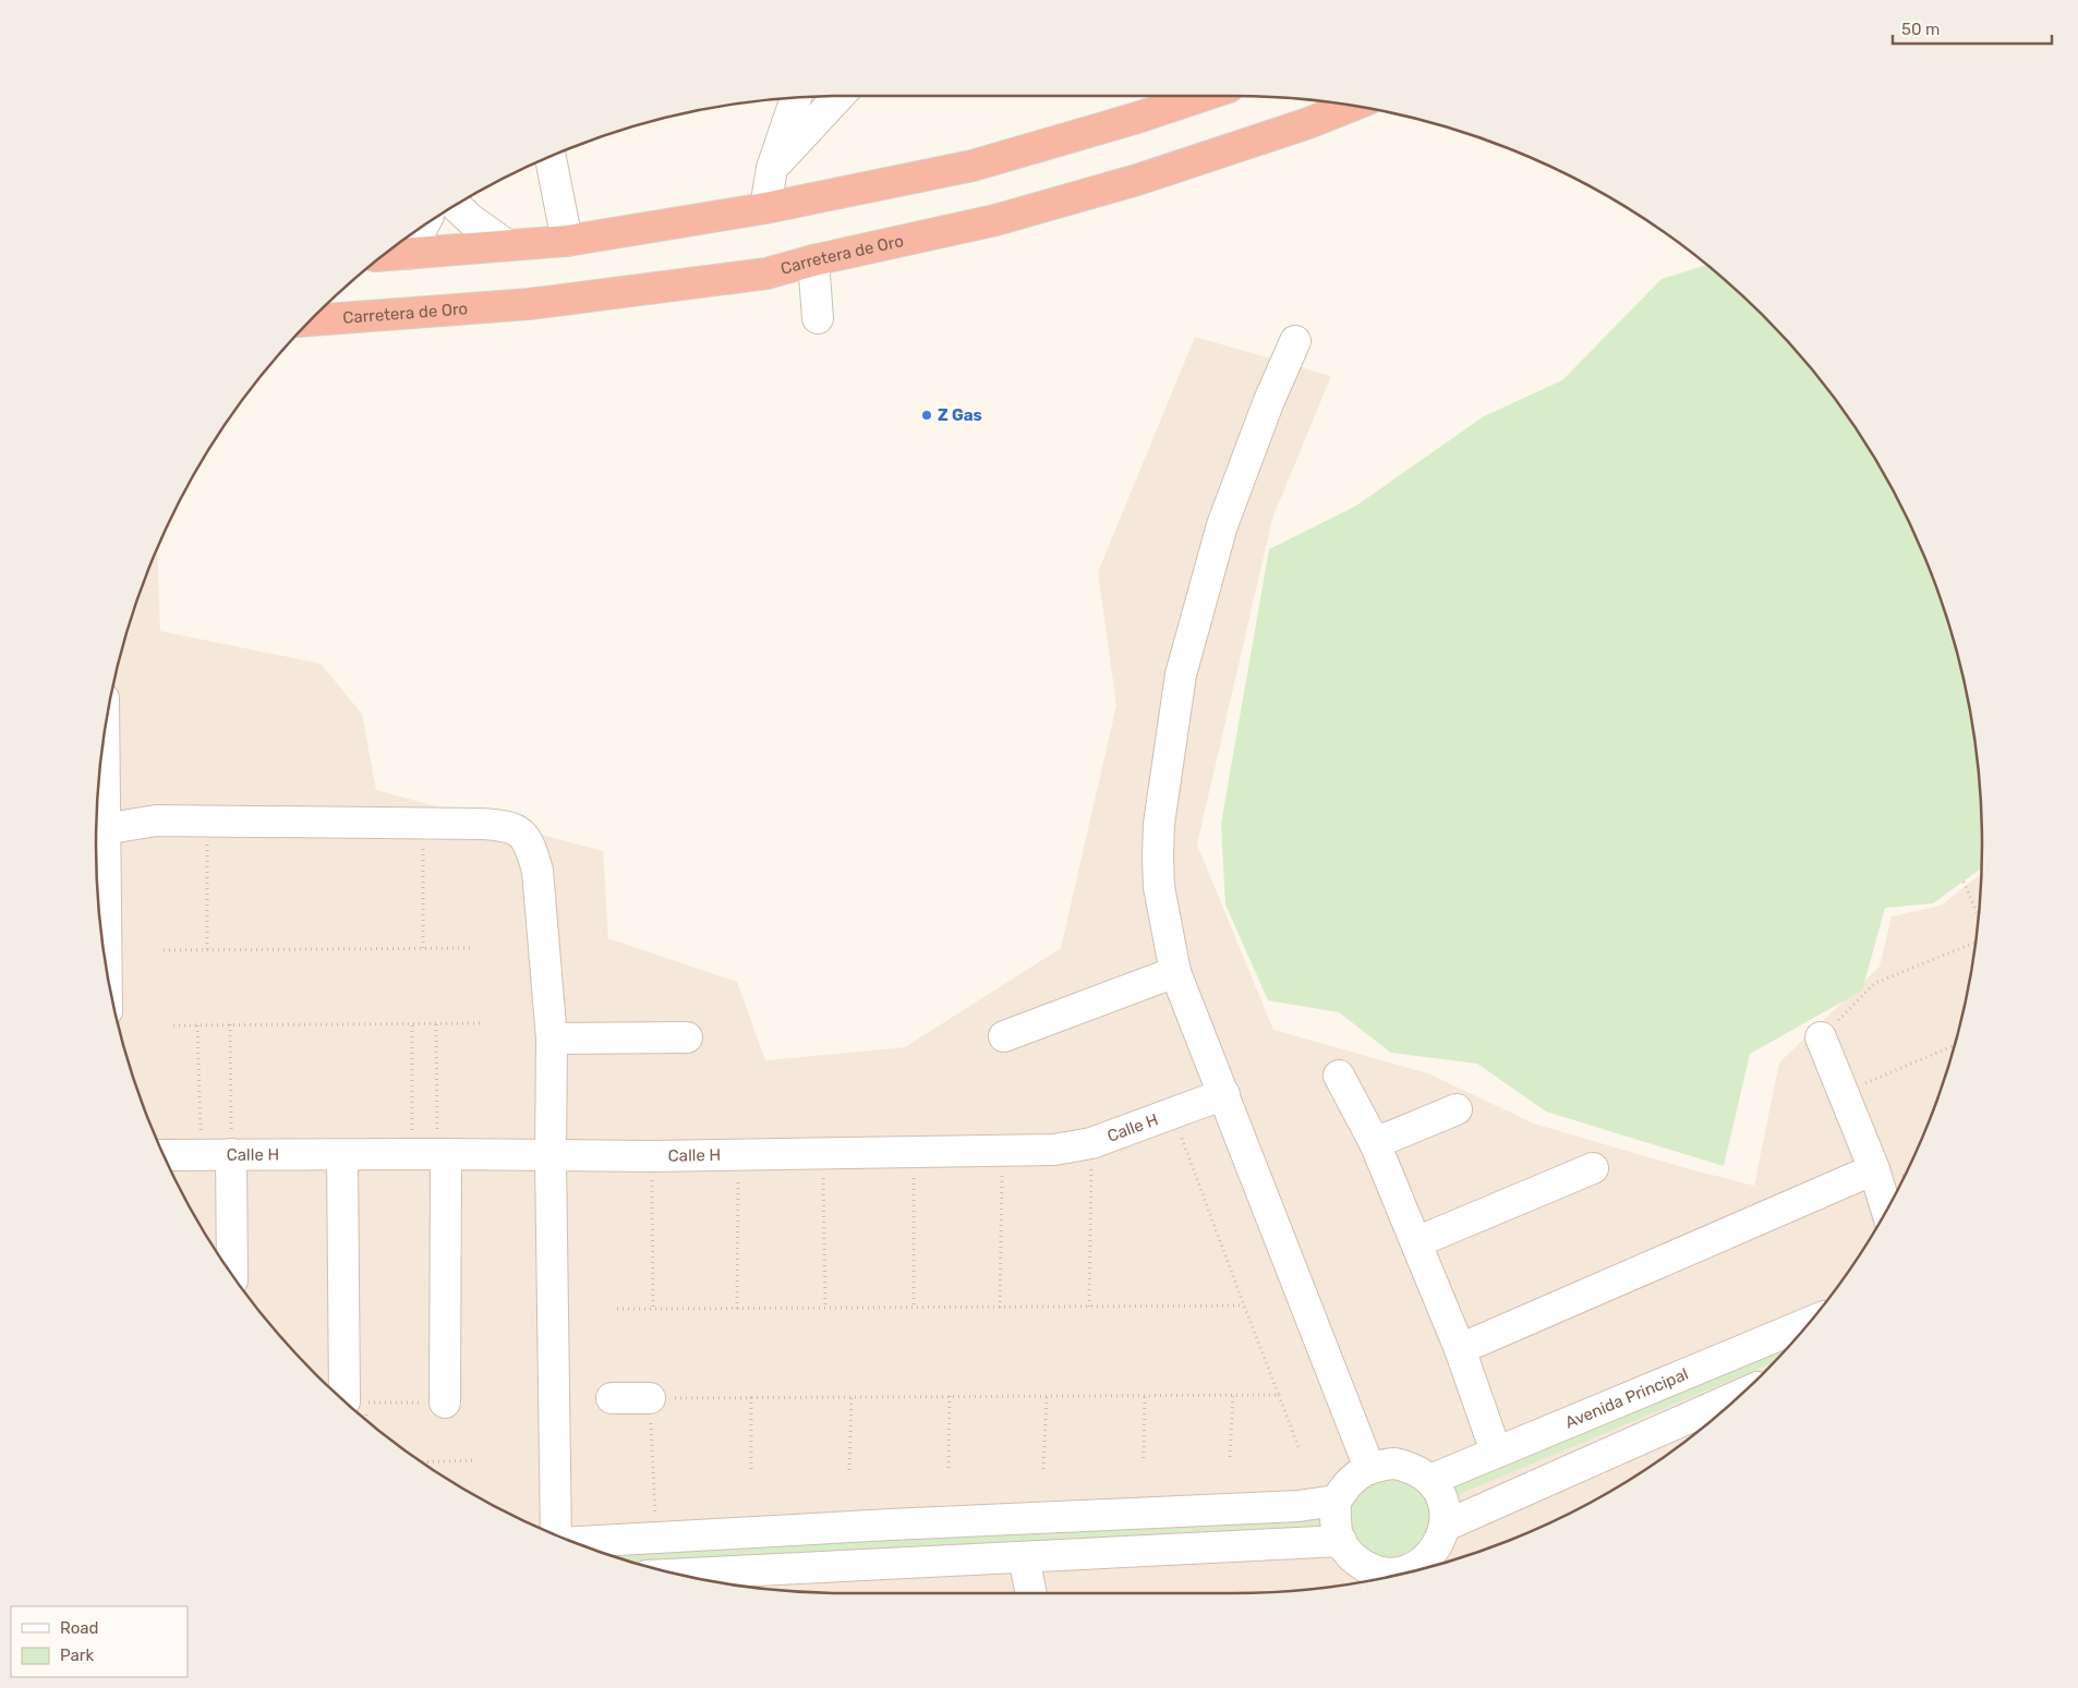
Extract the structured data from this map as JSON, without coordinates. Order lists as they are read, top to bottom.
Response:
{
  "streets": {
    "highway": ["Carretera de Oro"],
    "street": ["Calle H", "Avenida Principal"]
  },
  "places": ["Z Gas"],
  "legend": ["Road", "Park"],
  "scale_bar": "50 m"
}
